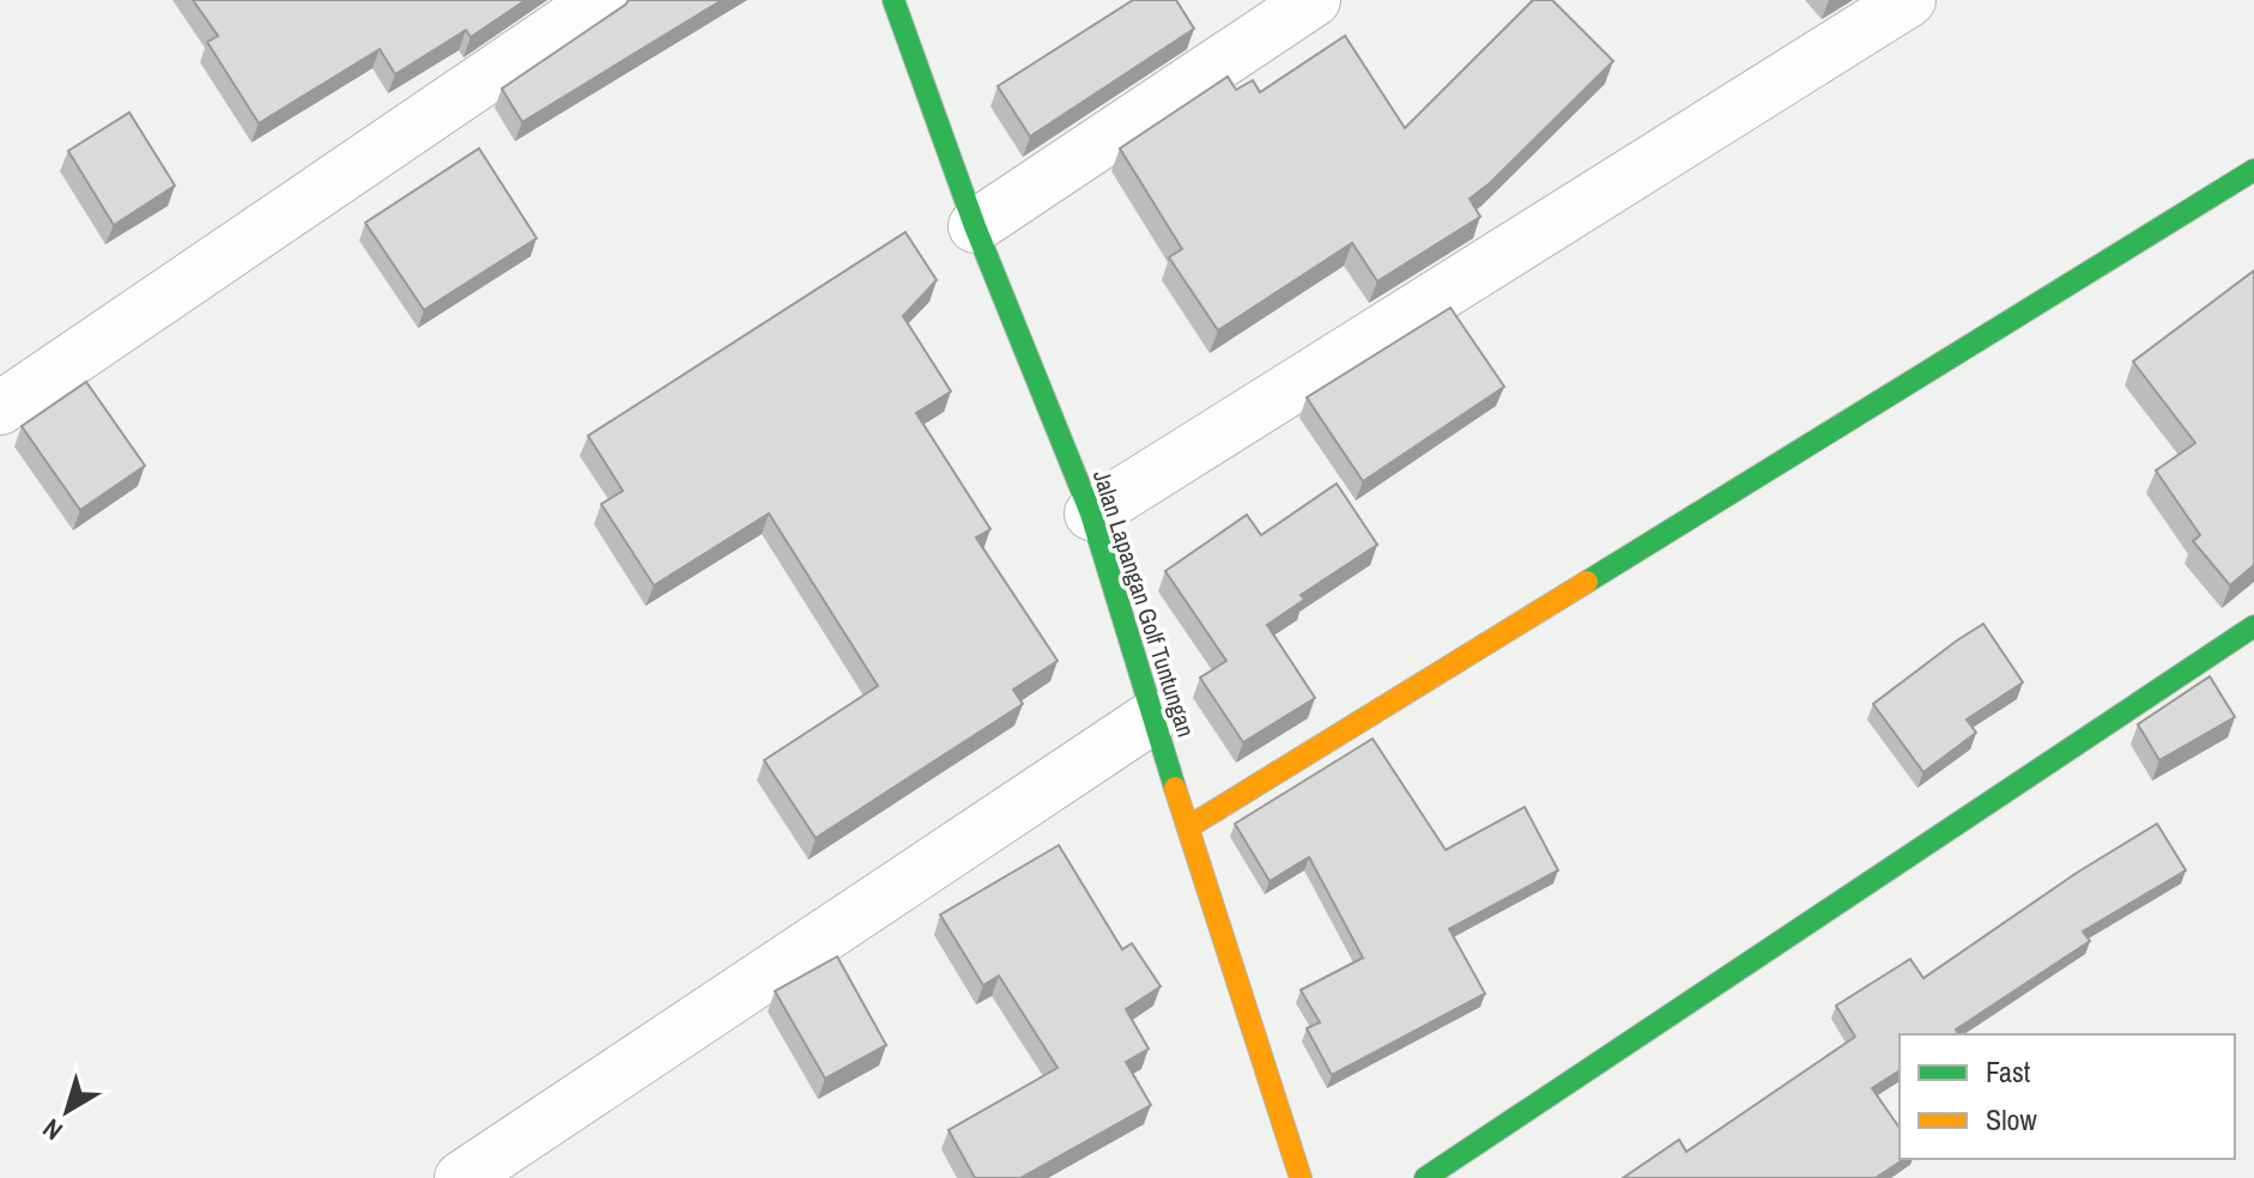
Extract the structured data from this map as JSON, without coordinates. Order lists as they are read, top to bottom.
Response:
{
  "streets": {
    "street": ["Jalan Lapangan Golf Tuntungan"]
  },
  "legend": ["Fast", "Slow"],
  "north": "bottom left"
}
